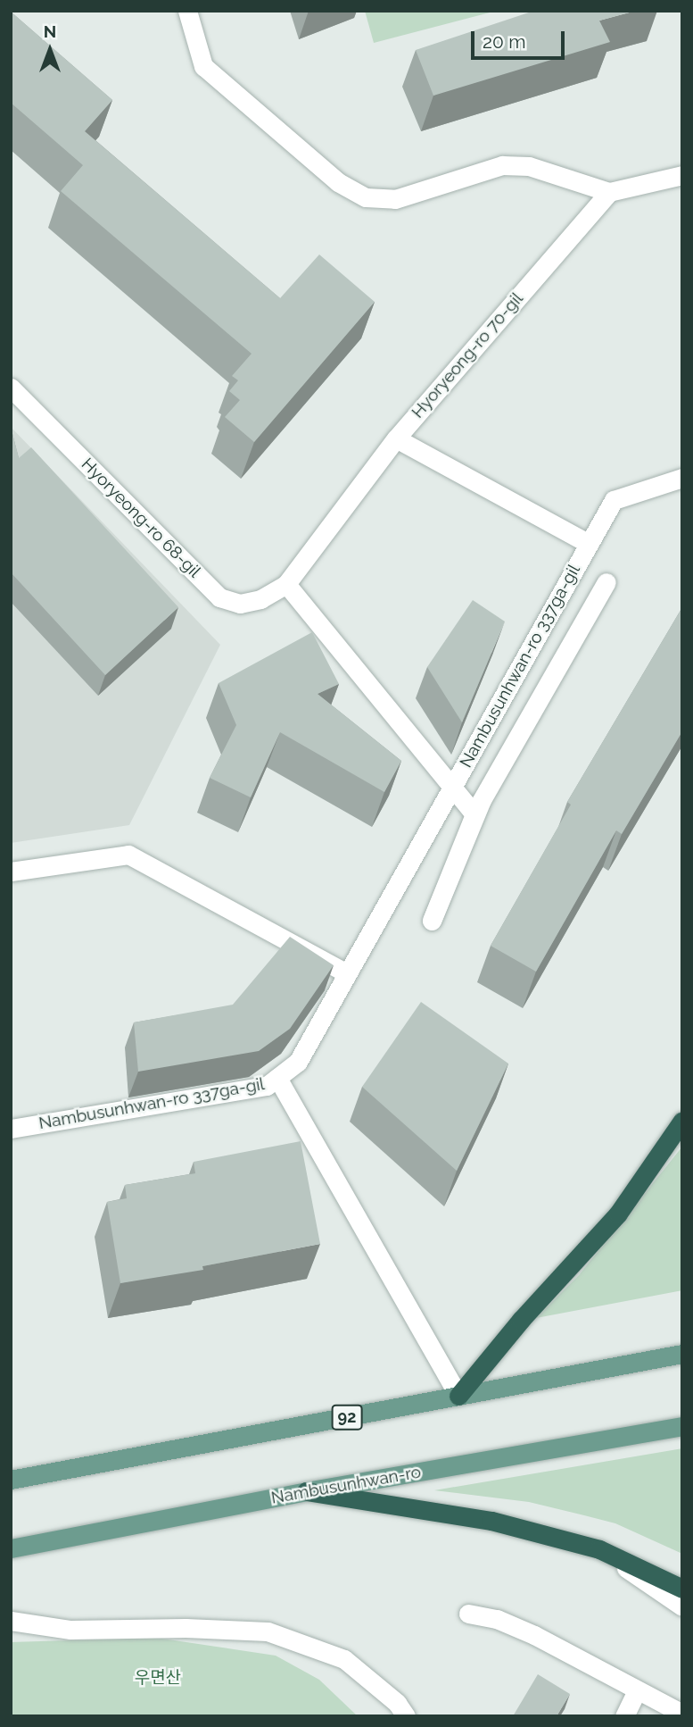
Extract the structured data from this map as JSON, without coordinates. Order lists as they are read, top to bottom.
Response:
{
  "streets": {
    "main road": ["92", "Nambusunhwan-ro"],
    "street": ["Hyoryeong-ro 70-gil", "Hyoryeong-ro 68-gil", "Nambusunhwan-ro 337ga-gil"]
  },
  "crossings": [
    ["Hyoryeong-ro 70-gil", "Hyoryeong-ro 68-gil"],
    ["Hyoryeong-ro 70-gil", "Nambusunhwan-ro 337ga-gil"],
    ["Hyoryeong-ro 68-gil", "Nambusunhwan-ro 337ga-gil"]
  ],
  "parks": ["우면산"],
  "scale_bar": "20 m",
  "north": "top"
}
